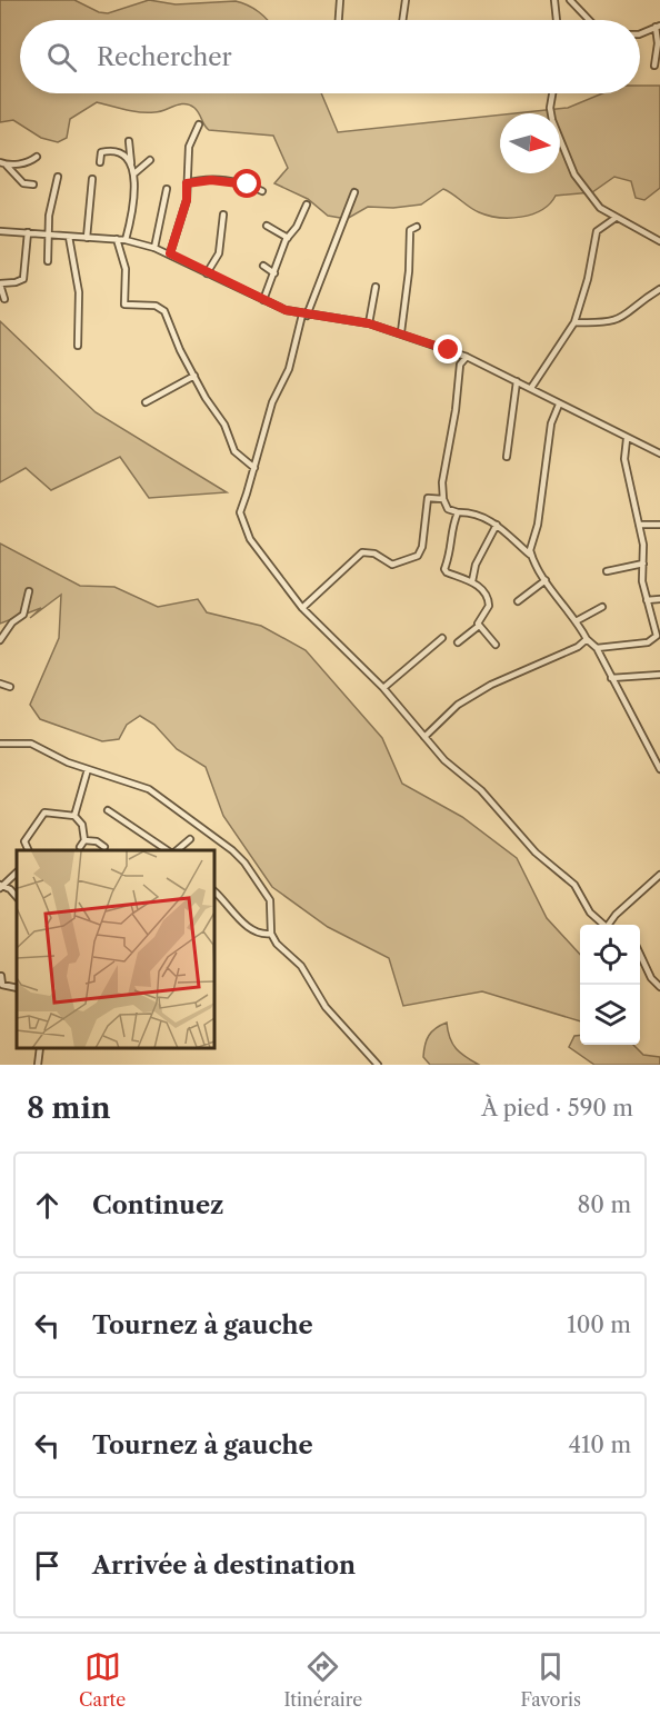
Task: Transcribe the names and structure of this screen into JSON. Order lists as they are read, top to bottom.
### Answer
{
  "north": "right",
  "page": {
    "search": "Rechercher",
    "heading": ["8 min", "À pied · 590 m"],
    "list": [
      ["Continuez", "80 m"],
      ["Tournez à gauche", "100 m"],
      ["Tournez à gauche", "410 m"],
      "Arrivée à destination"
    ],
    "nav": ["Carte", "Itinéraire", "Favoris"]
  }
}
